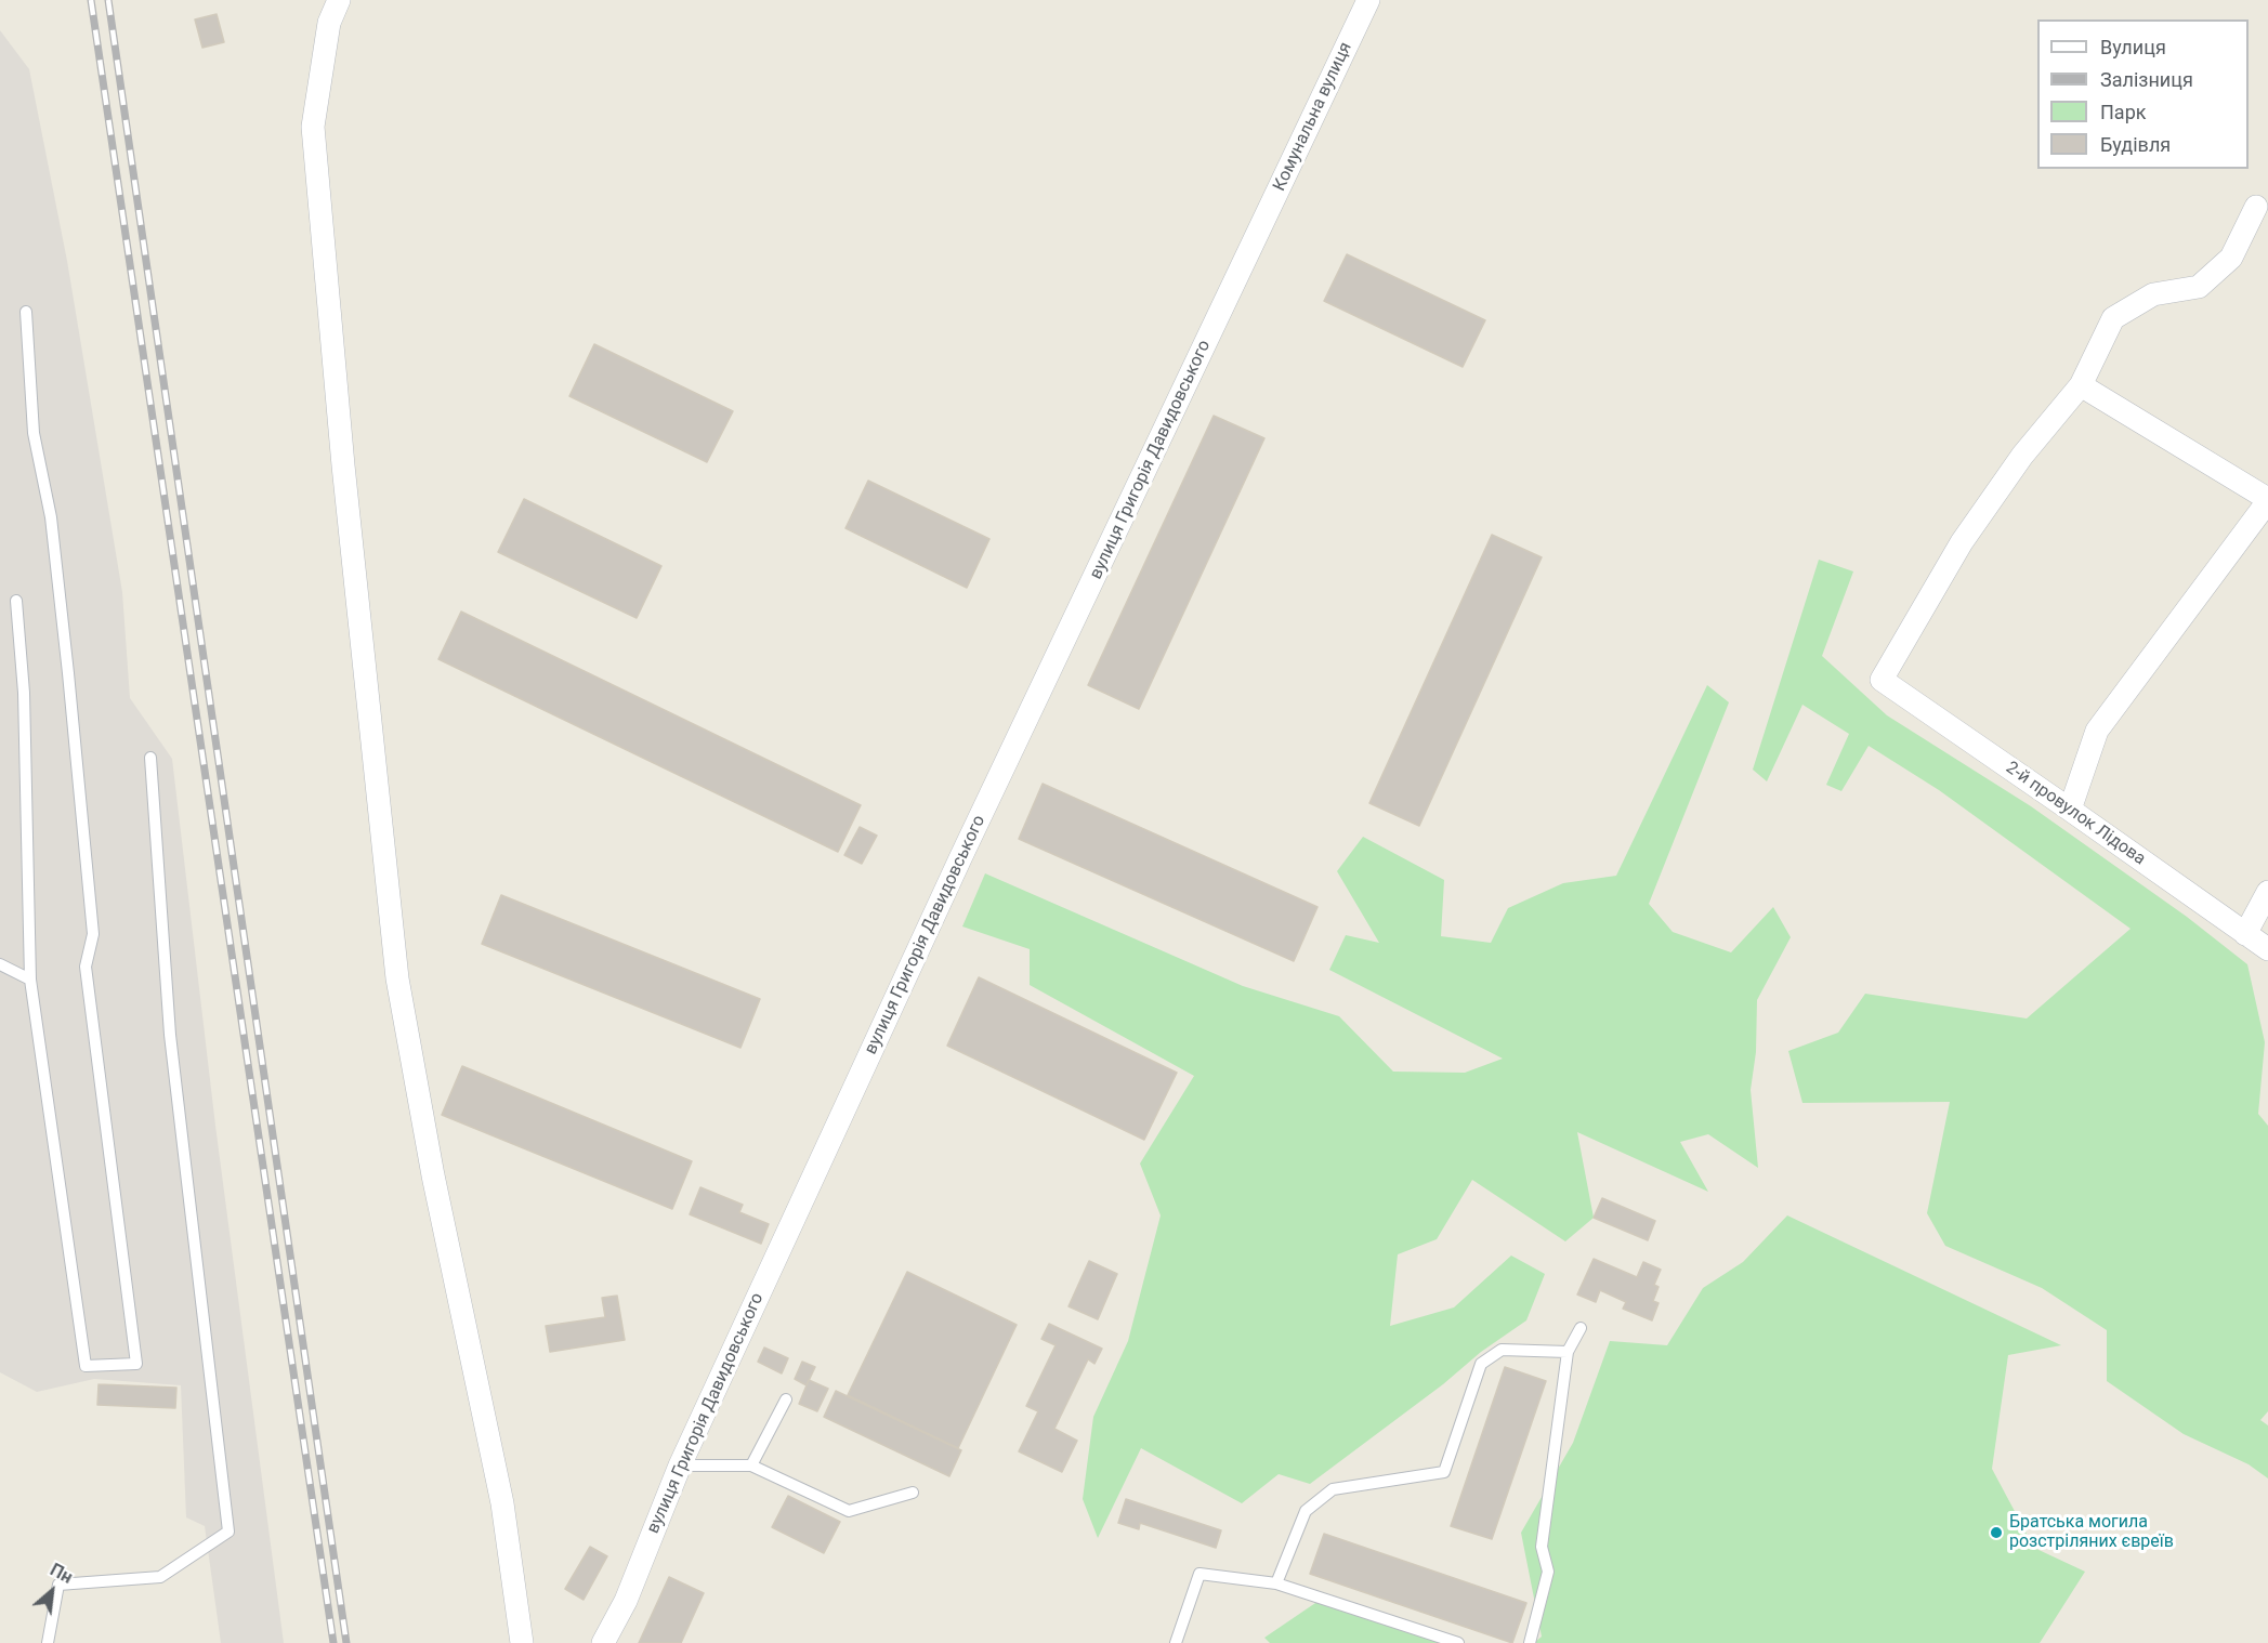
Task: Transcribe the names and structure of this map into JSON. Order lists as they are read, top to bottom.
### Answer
{
  "streets": {
    "street": ["Комунальна вулиця", "вулиця Григорія Давидовського", "2-й провулок Лідова"]
  },
  "crossings": [
    ["Комунальна вулиця", "вулиця Григорія Давидовського"]
  ],
  "places": ["Братська могила розстріляних євреїв"],
  "legend": [
    "Вулиця",
    "Залізниця",
    "Парк",
    "Будівля"
  ],
  "north": "top right"
}
